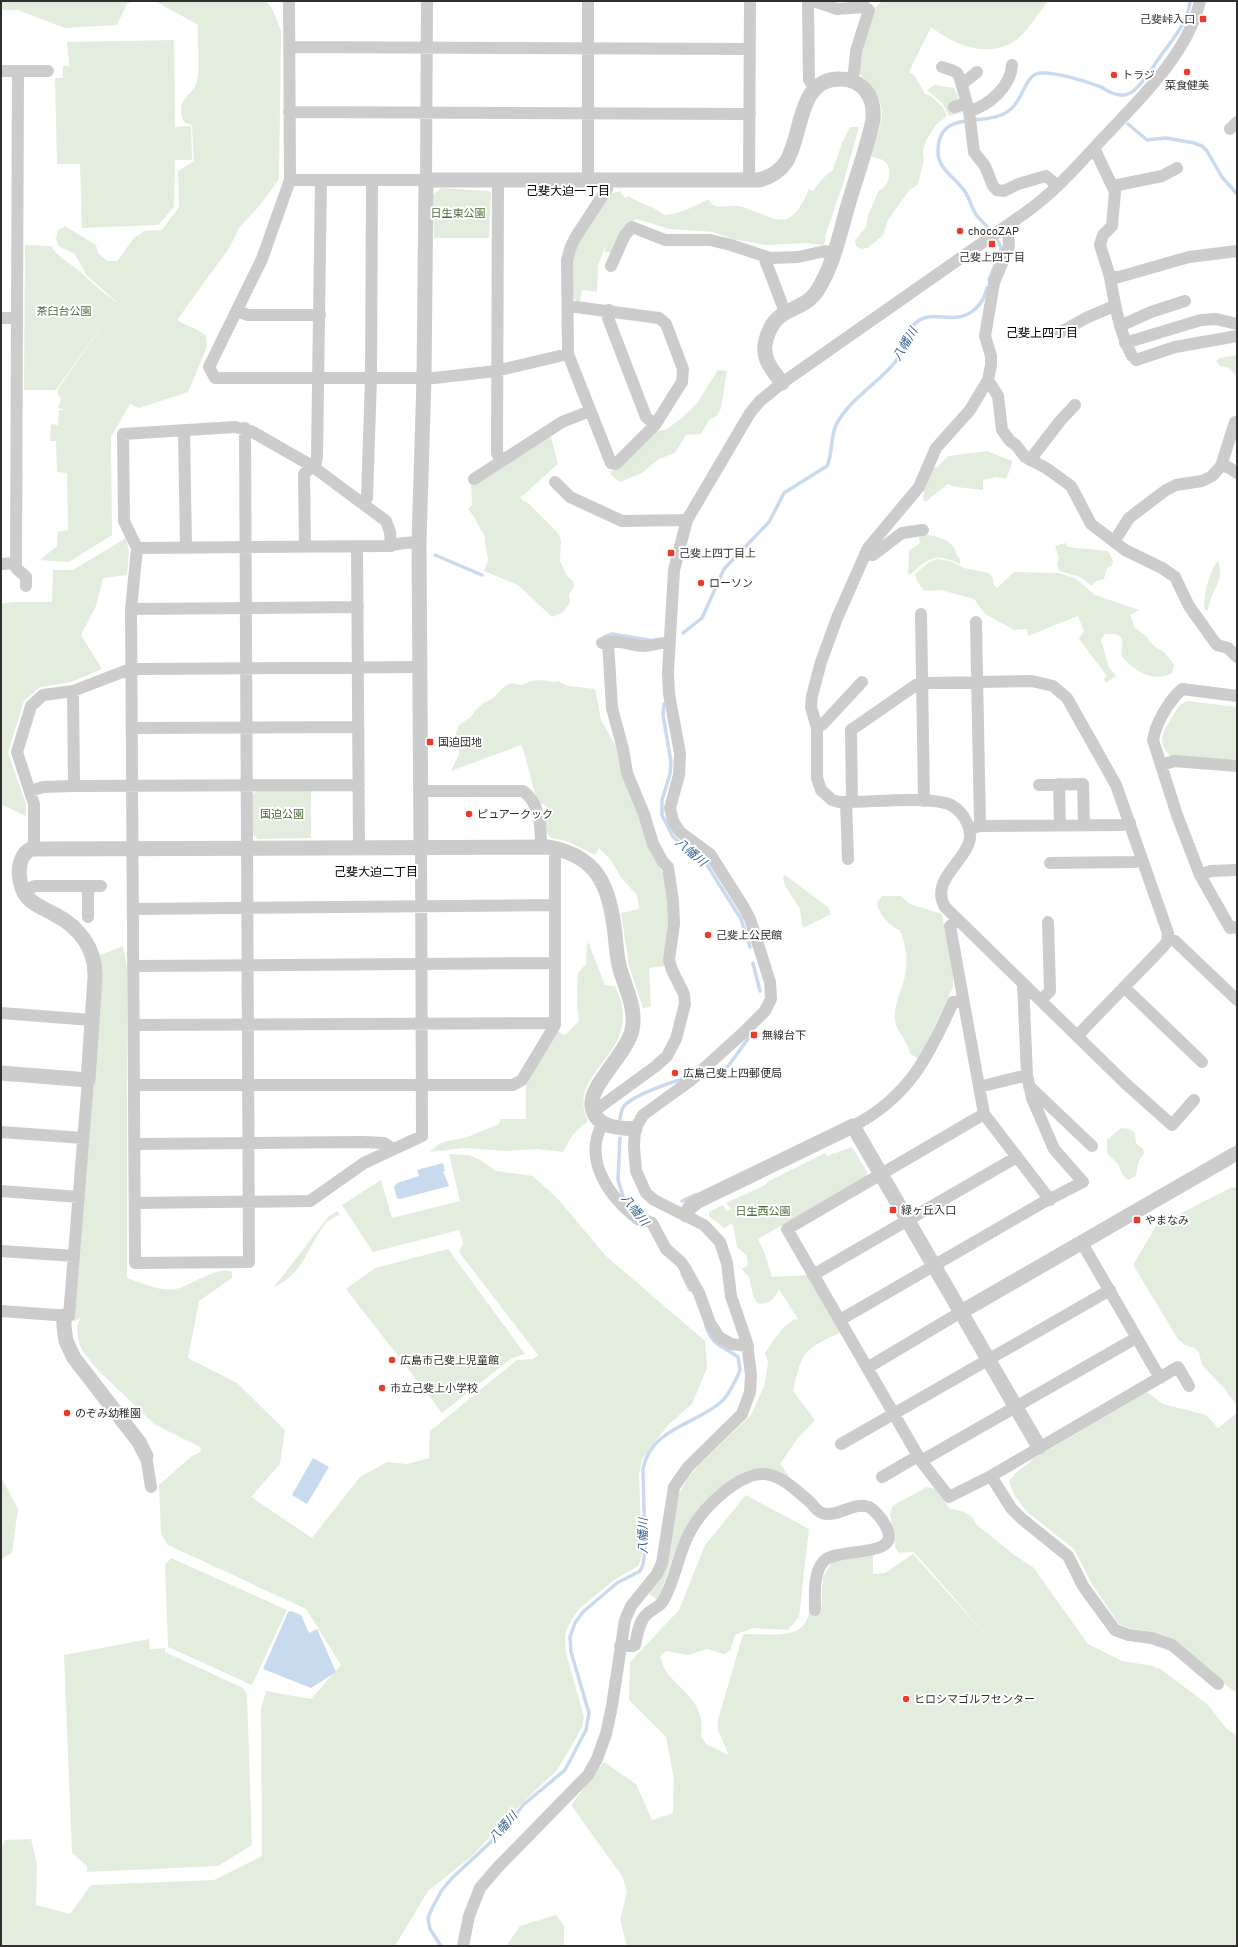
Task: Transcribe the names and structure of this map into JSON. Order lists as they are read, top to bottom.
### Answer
{
  "districts": ["己斐大迫一丁目", "己斐上四丁目", "己斐大迫二丁目"],
  "water": ["八幡川"],
  "parks": [
    "日生東公園",
    "茶臼台公園",
    "国迫公園",
    "日生西公園"
  ],
  "places": {
    "transit": [
      "己斐峠入口",
      "己斐上四丁目",
      "己斐上四丁目上",
      "国迫団地",
      "無線台下",
      "緑ヶ丘入口",
      "やまなみ"
    ],
    "other": [
      "菜食健美",
      "トラジ",
      "chocoZAP",
      "ローソン",
      "ピュアークック",
      "己斐上公民館",
      "広島己斐上四郵便局",
      "広島市己斐上児童館",
      "市立己斐上小学校",
      "のぞみ幼稚園",
      "ヒロシマゴルフセンター"
    ]
  }
}
